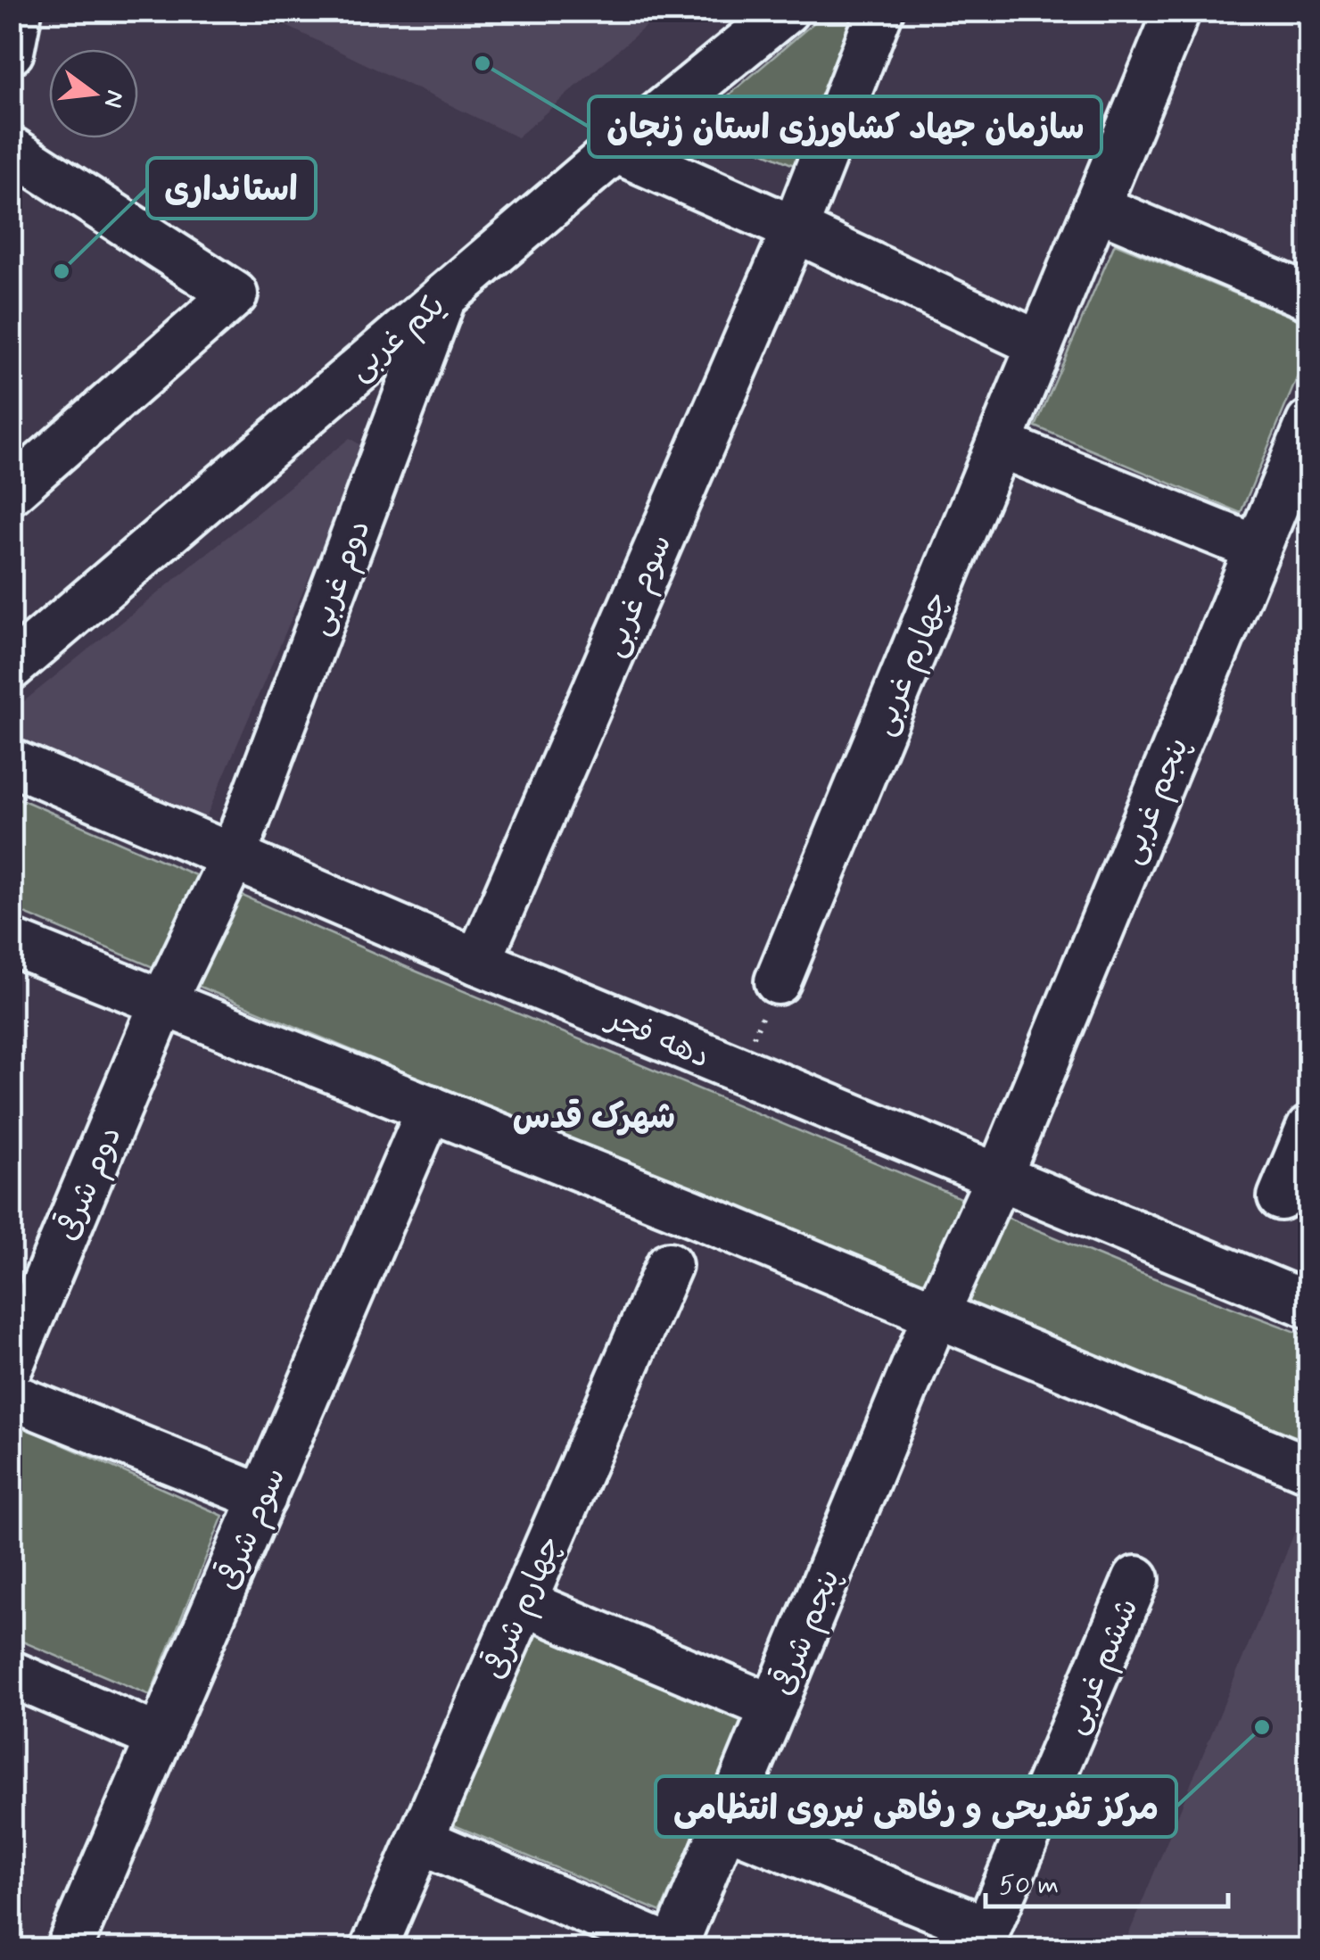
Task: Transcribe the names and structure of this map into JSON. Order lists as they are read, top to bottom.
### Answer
{
  "streets": {
    "street": [
      "یکم غربی",
      "دوم غربی",
      "سوم غربی",
      "چهارم غربی",
      "پنجم غربی",
      "دهه فجر",
      "دوم شرقی",
      "سوم شرقی",
      "چهارم شرقی",
      "پنجم شرقی",
      "ششم غربی"
    ]
  },
  "crossings": [
    ["یکم غربی", "دوم غربی"],
    ["دوم غربی", "دهه فجر"],
    ["دوم غربی", "دوم شرقی"],
    ["سوم غربی", "دهه فجر"],
    ["پنجم غربی", "دهه فجر"],
    ["پنجم غربی", "پنجم شرقی"]
  ],
  "districts": ["شهرک قدس"],
  "places": ["سازمان جهاد کشاورزی استان زنجان", "استانداری", "مرکز تفریحی و رفاهی نیروی انتظامی"],
  "scale_bar": "50 m",
  "north": "right"
}
